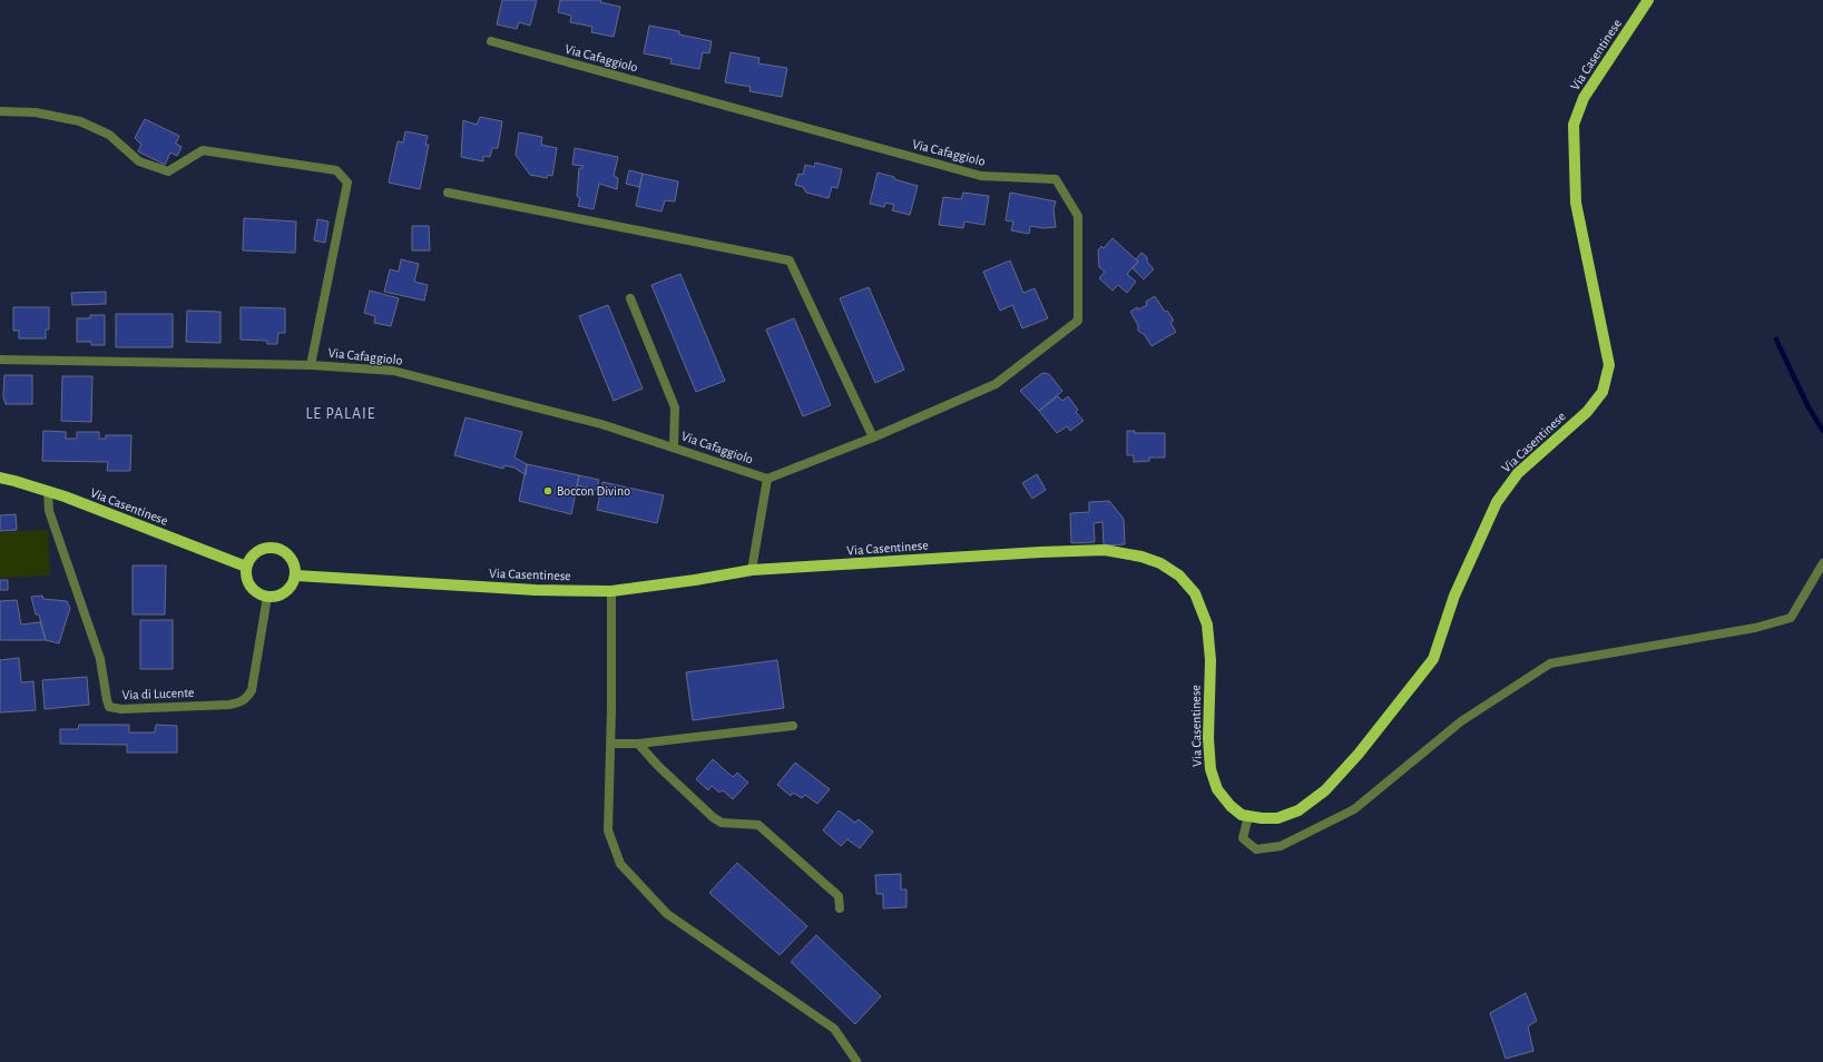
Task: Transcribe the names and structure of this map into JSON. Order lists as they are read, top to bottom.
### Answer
{
  "streets": {
    "main road": ["Via Casentinese"],
    "street": ["Via Cafaggiolo", "Via di Lucente"]
  },
  "crossings": [
    ["Via Casentinese", "Via di Lucente"]
  ],
  "districts": ["LE PALAIE"],
  "places": ["Boccon Divino"]
}
